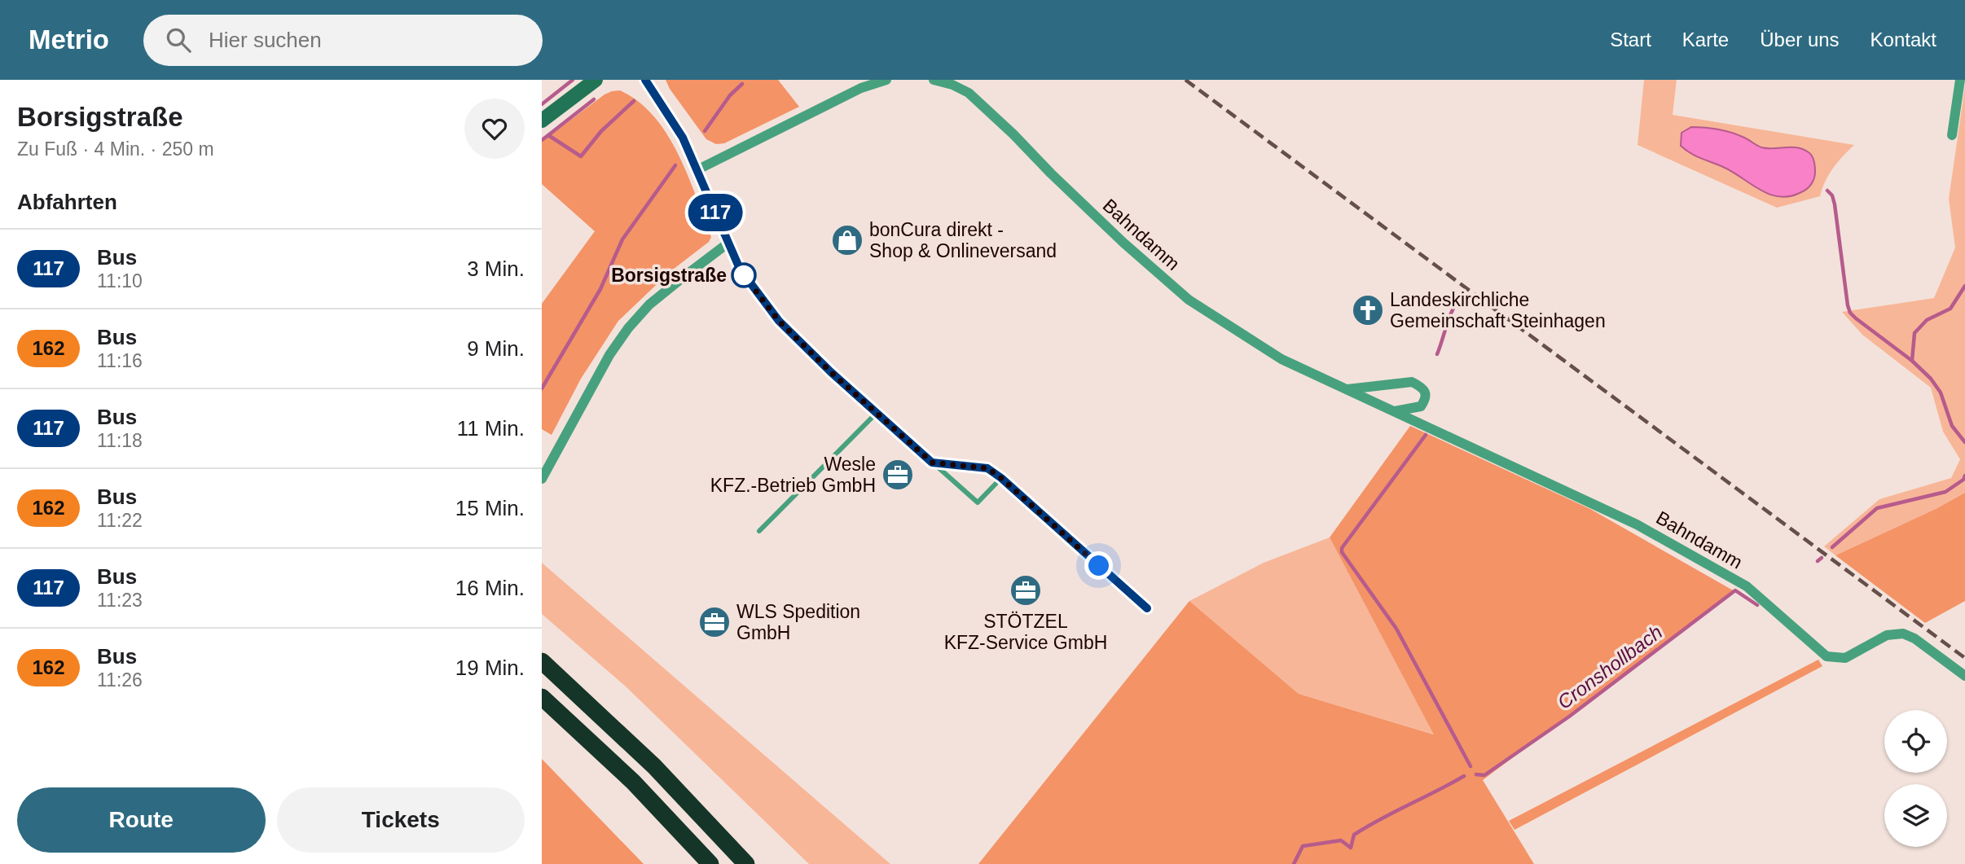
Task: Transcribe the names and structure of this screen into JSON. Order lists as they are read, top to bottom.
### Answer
{
  "streets": {
    "street": ["Bahndamm"]
  },
  "water": ["Cronshollbach"],
  "places": {
    "shop": ["bonCura direkt - Shop & Onlineversand"],
    "other": ["Borsigstraße"],
    "church": ["Landeskirchliche Gemeinschaft Steinhagen"],
    "office": ["Wesle KFZ.-Betrieb GmbH", "STÖTZEL KFZ-Service GmbH", "WLS Spedition GmbH"]
  },
  "lines": ["bus line 117"],
  "page": {
    "header": "Metrio",
    "search": "Hier suchen",
    "nav": [
      "Start",
      "Karte",
      "Über uns",
      "Kontakt"
    ],
    "heading": [
      ["Borsigstraße", "Zu Fuß · 4 Min. · 250 m"],
      "Abfahrten"
    ],
    "on_map": "117",
    "list": [
      {
        "mark": "117",
        "name": "Bus",
        "note": "11:10",
        "value": "3 Min."
      },
      {
        "mark": "162",
        "name": "Bus",
        "note": "11:16",
        "value": "9 Min."
      },
      {
        "mark": "117",
        "name": "Bus",
        "note": "11:18",
        "value": "11 Min."
      },
      {
        "mark": "162",
        "name": "Bus",
        "note": "11:22",
        "value": "15 Min."
      },
      {
        "mark": "117",
        "name": "Bus",
        "note": "11:23",
        "value": "16 Min."
      },
      {
        "mark": "162",
        "name": "Bus",
        "note": "11:26",
        "value": "19 Min."
      }
    ],
    "buttons": ["Route", "Tickets"]
  }
}
